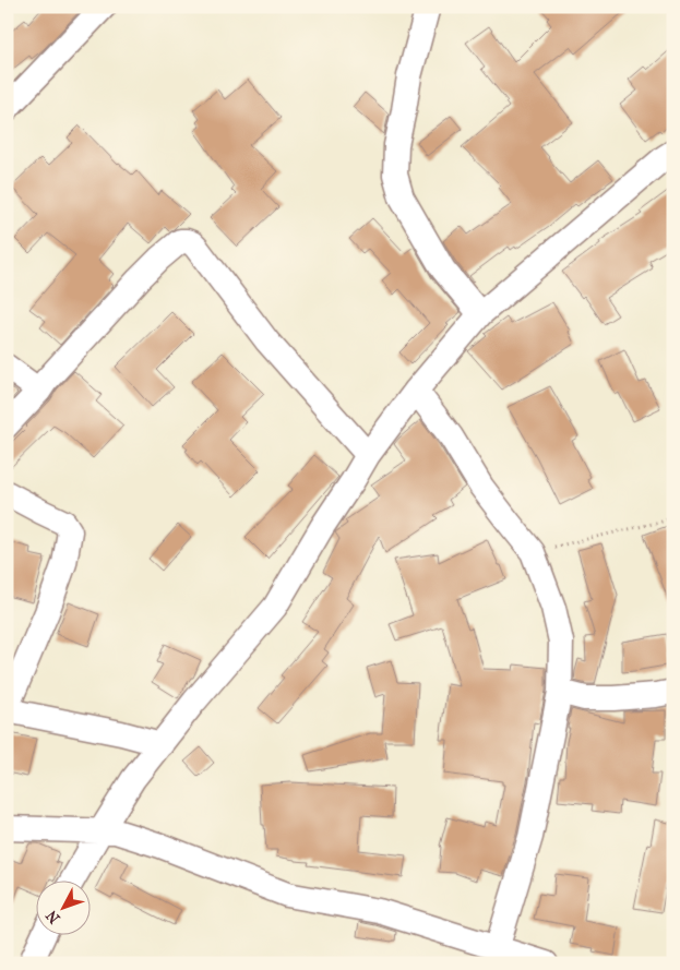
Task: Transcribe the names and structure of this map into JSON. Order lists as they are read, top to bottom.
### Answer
{
  "north": "bottom left"
}
